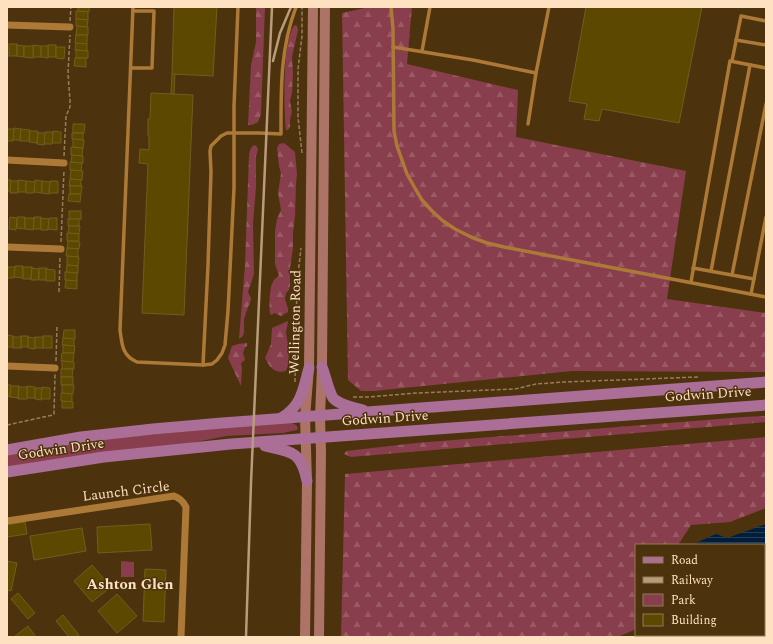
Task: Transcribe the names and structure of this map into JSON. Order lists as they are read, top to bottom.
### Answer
{
  "streets": {
    "main road": ["Wellington Road", "Godwin Drive"],
    "street": ["Launch Circle"]
  },
  "crossings": [
    ["Wellington Road", "Godwin Drive"]
  ],
  "districts": ["Ashton Glen"],
  "legend": [
    "Road",
    "Railway",
    "Park",
    "Building"
  ]
}
